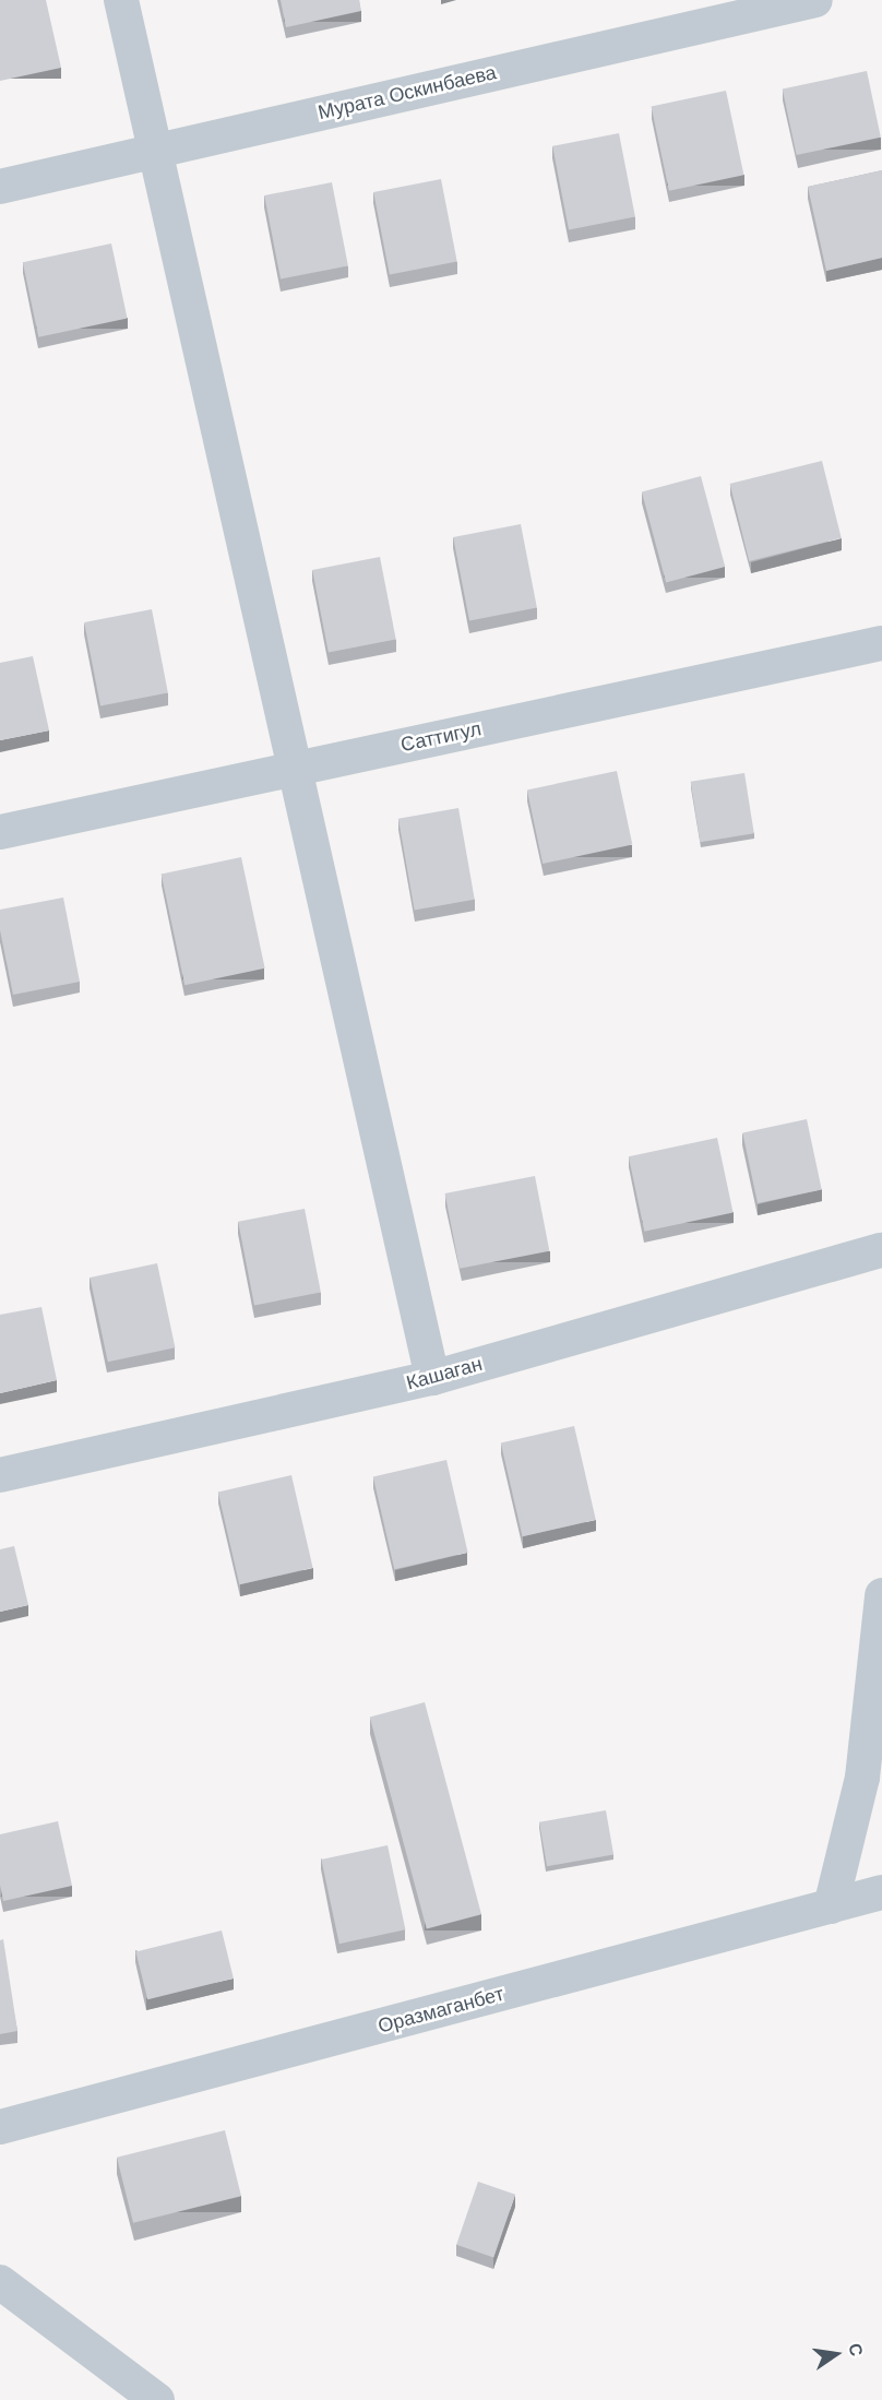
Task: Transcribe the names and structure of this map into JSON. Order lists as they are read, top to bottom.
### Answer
{
  "streets": {
    "street": [
      "Мурата Оскинбаева",
      "Саттигул",
      "Кашаган",
      "Оразмаганбет"
    ]
  },
  "north": "right"
}
